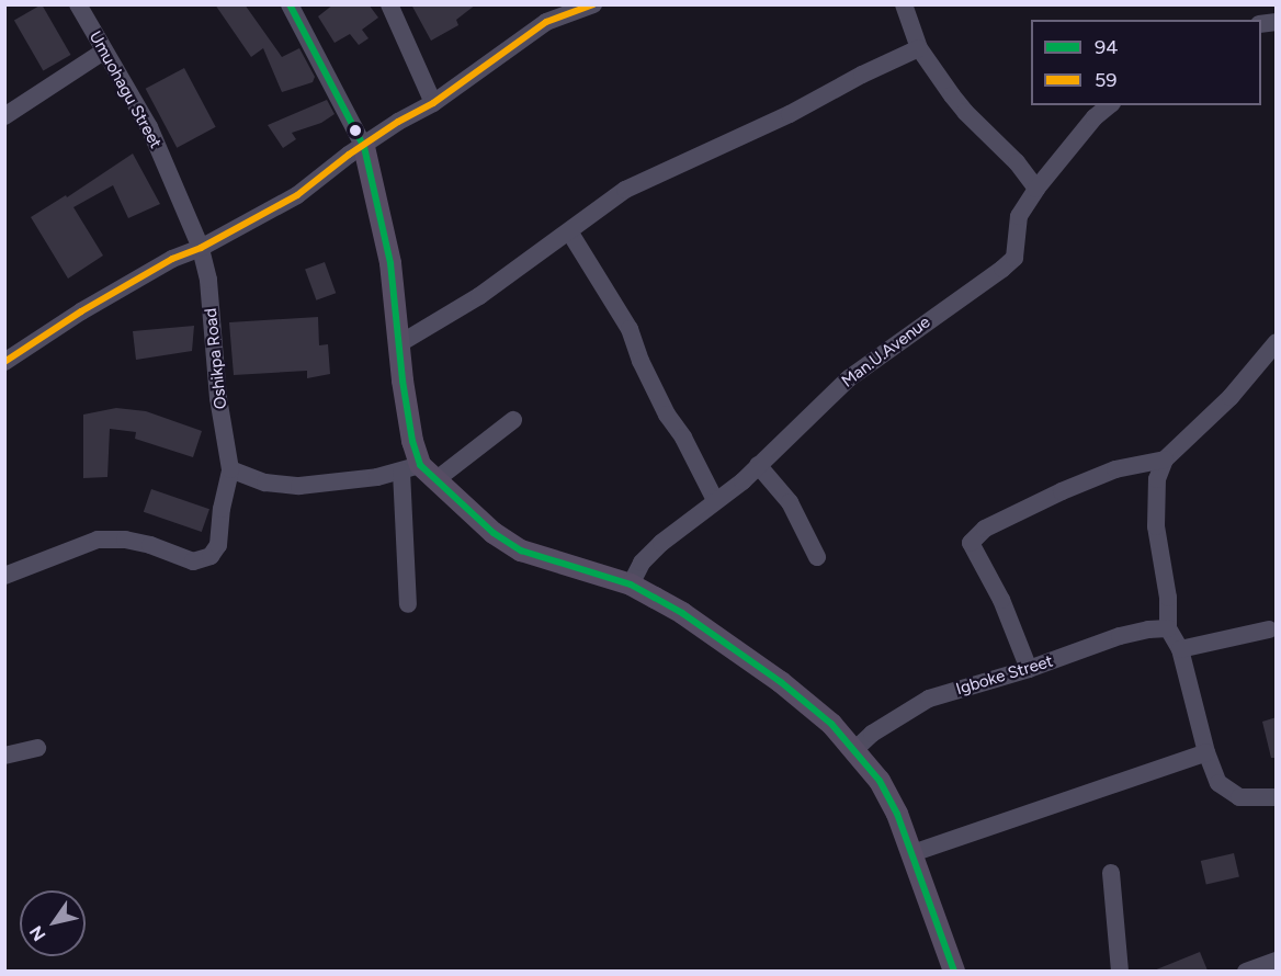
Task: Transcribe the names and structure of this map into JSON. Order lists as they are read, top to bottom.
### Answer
{
  "streets": {
    "street": [
      "Umuohagu Street",
      "Man.U.Avenue",
      "Oshikpa Road",
      "Igboke Street"
    ]
  },
  "crossings": [
    ["Umuohagu Street", "Oshikpa Road"]
  ],
  "lines": ["transit line 94", "transit line 59"],
  "legend": ["94", "59"],
  "north": "bottom left"
}
